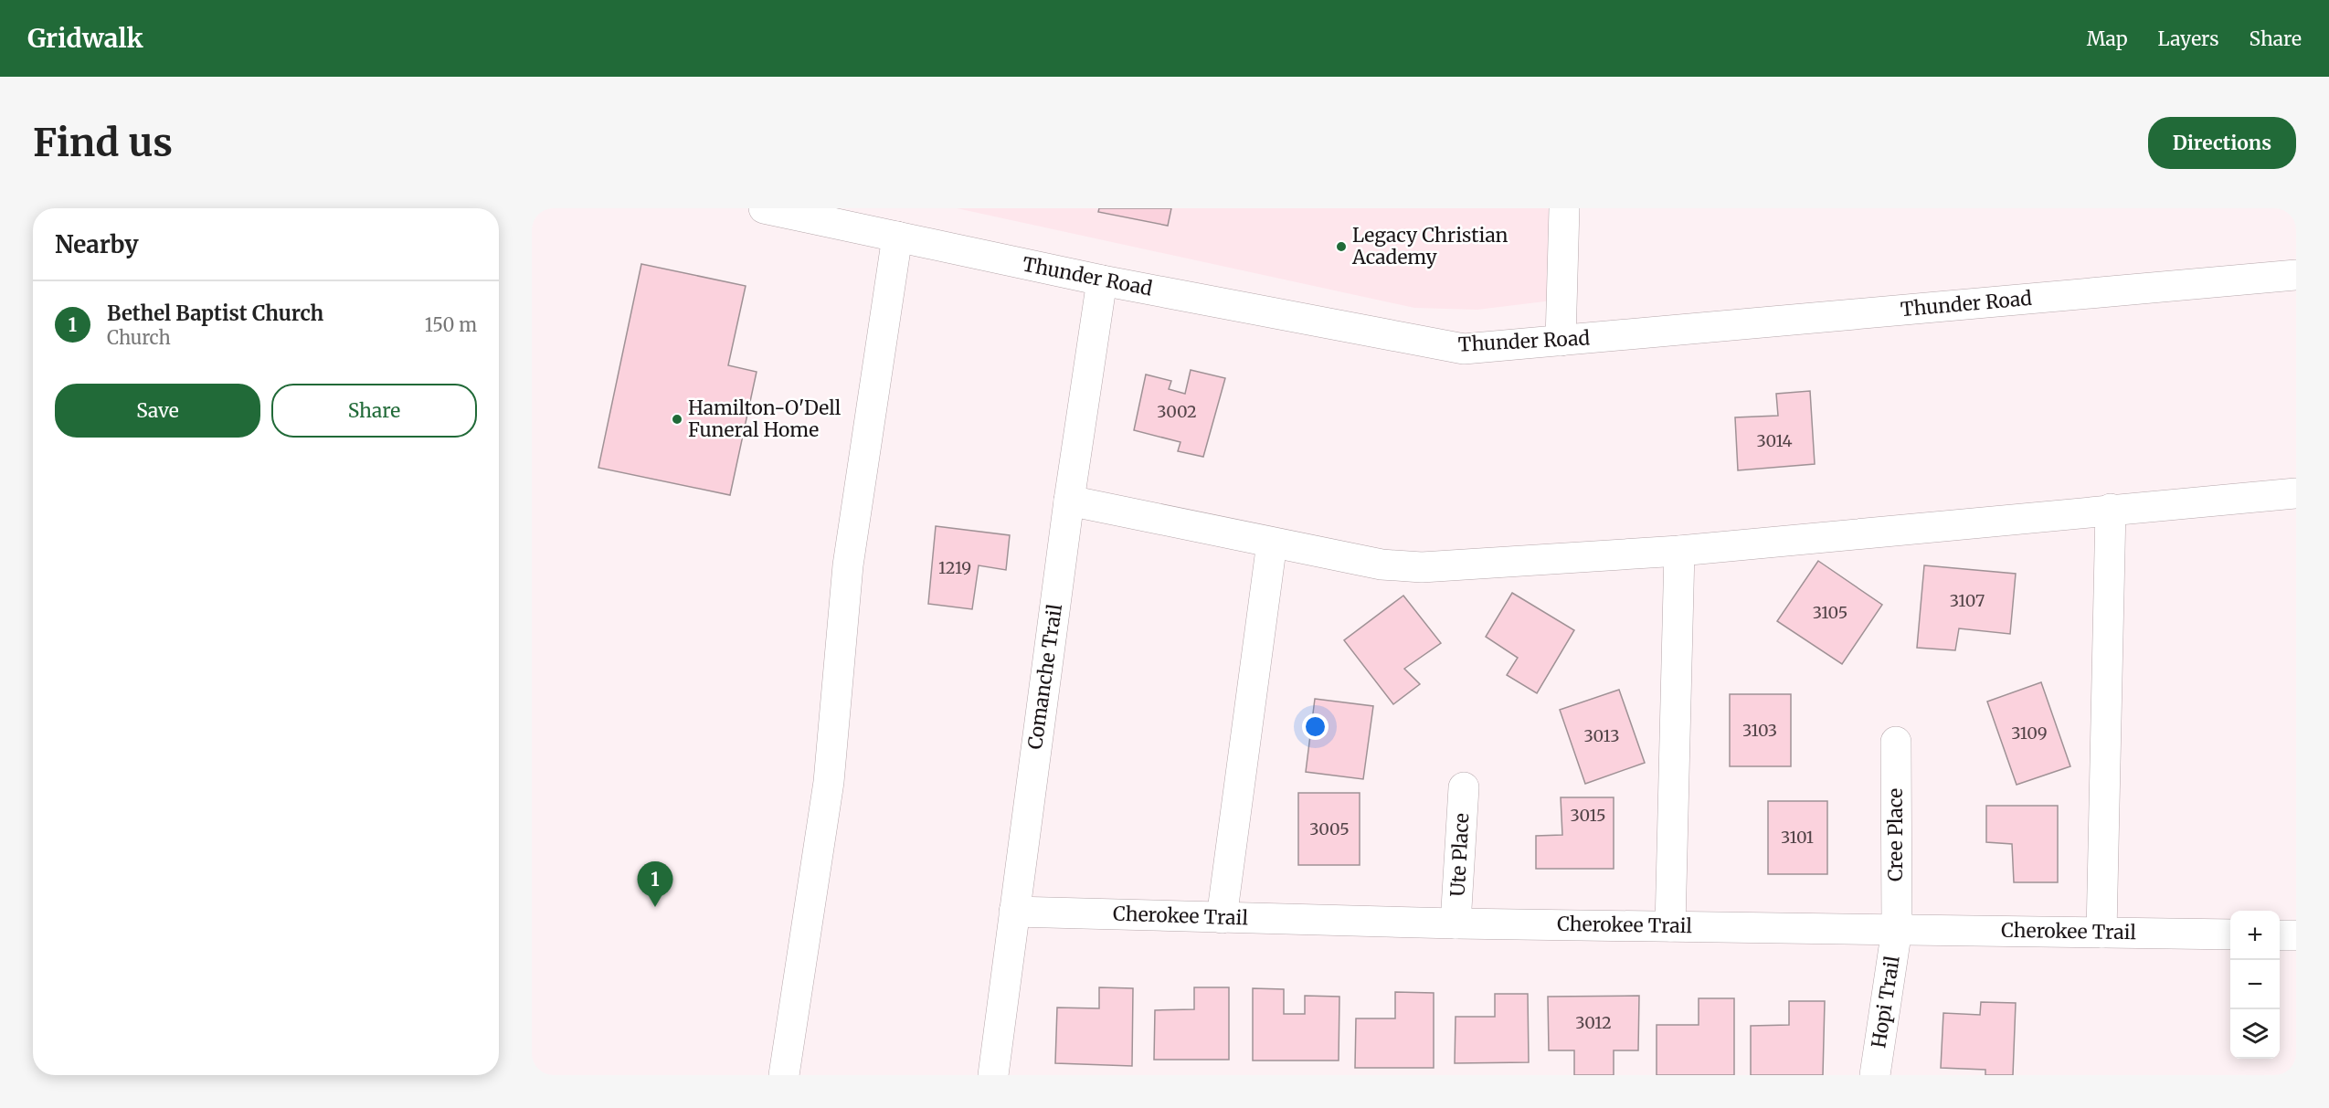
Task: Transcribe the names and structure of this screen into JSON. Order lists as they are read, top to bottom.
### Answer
{
  "streets": {
    "street": [
      "Thunder Road",
      "Comanche Trail",
      "Cree Place",
      "Ute Place",
      "Cherokee Trail",
      "Hopi Trail"
    ]
  },
  "crossings": [
    ["Thunder Road", "Comanche Trail"],
    ["Comanche Trail", "Cherokee Trail"],
    ["Cree Place", "Cherokee Trail"],
    ["Cree Place", "Hopi Trail"],
    ["Ute Place", "Cherokee Trail"],
    ["Cherokee Trail", "Hopi Trail"]
  ],
  "places": ["Legacy Christian Academy", "Hamilton-O'Dell Funeral Home"],
  "house_numbers": [
    "3002",
    "3014",
    "1219",
    "3107",
    "3105",
    "3103",
    "3109",
    "3013",
    "3015",
    "3005",
    "3101",
    "3012"
  ],
  "page": {
    "header": "Gridwalk",
    "nav": ["Map", "Layers", "Share"],
    "buttons": [
      "Directions",
      ["Save", "Share"]
    ],
    "title": "Find us",
    "heading": "Nearby",
    "list": [
      {
        "mark": "1",
        "name": "Bethel Baptist Church",
        "note": "Church",
        "value": "150 m"
      }
    ],
    "pins": "1",
    "map_buttons": ["+", "−"]
  }
}
